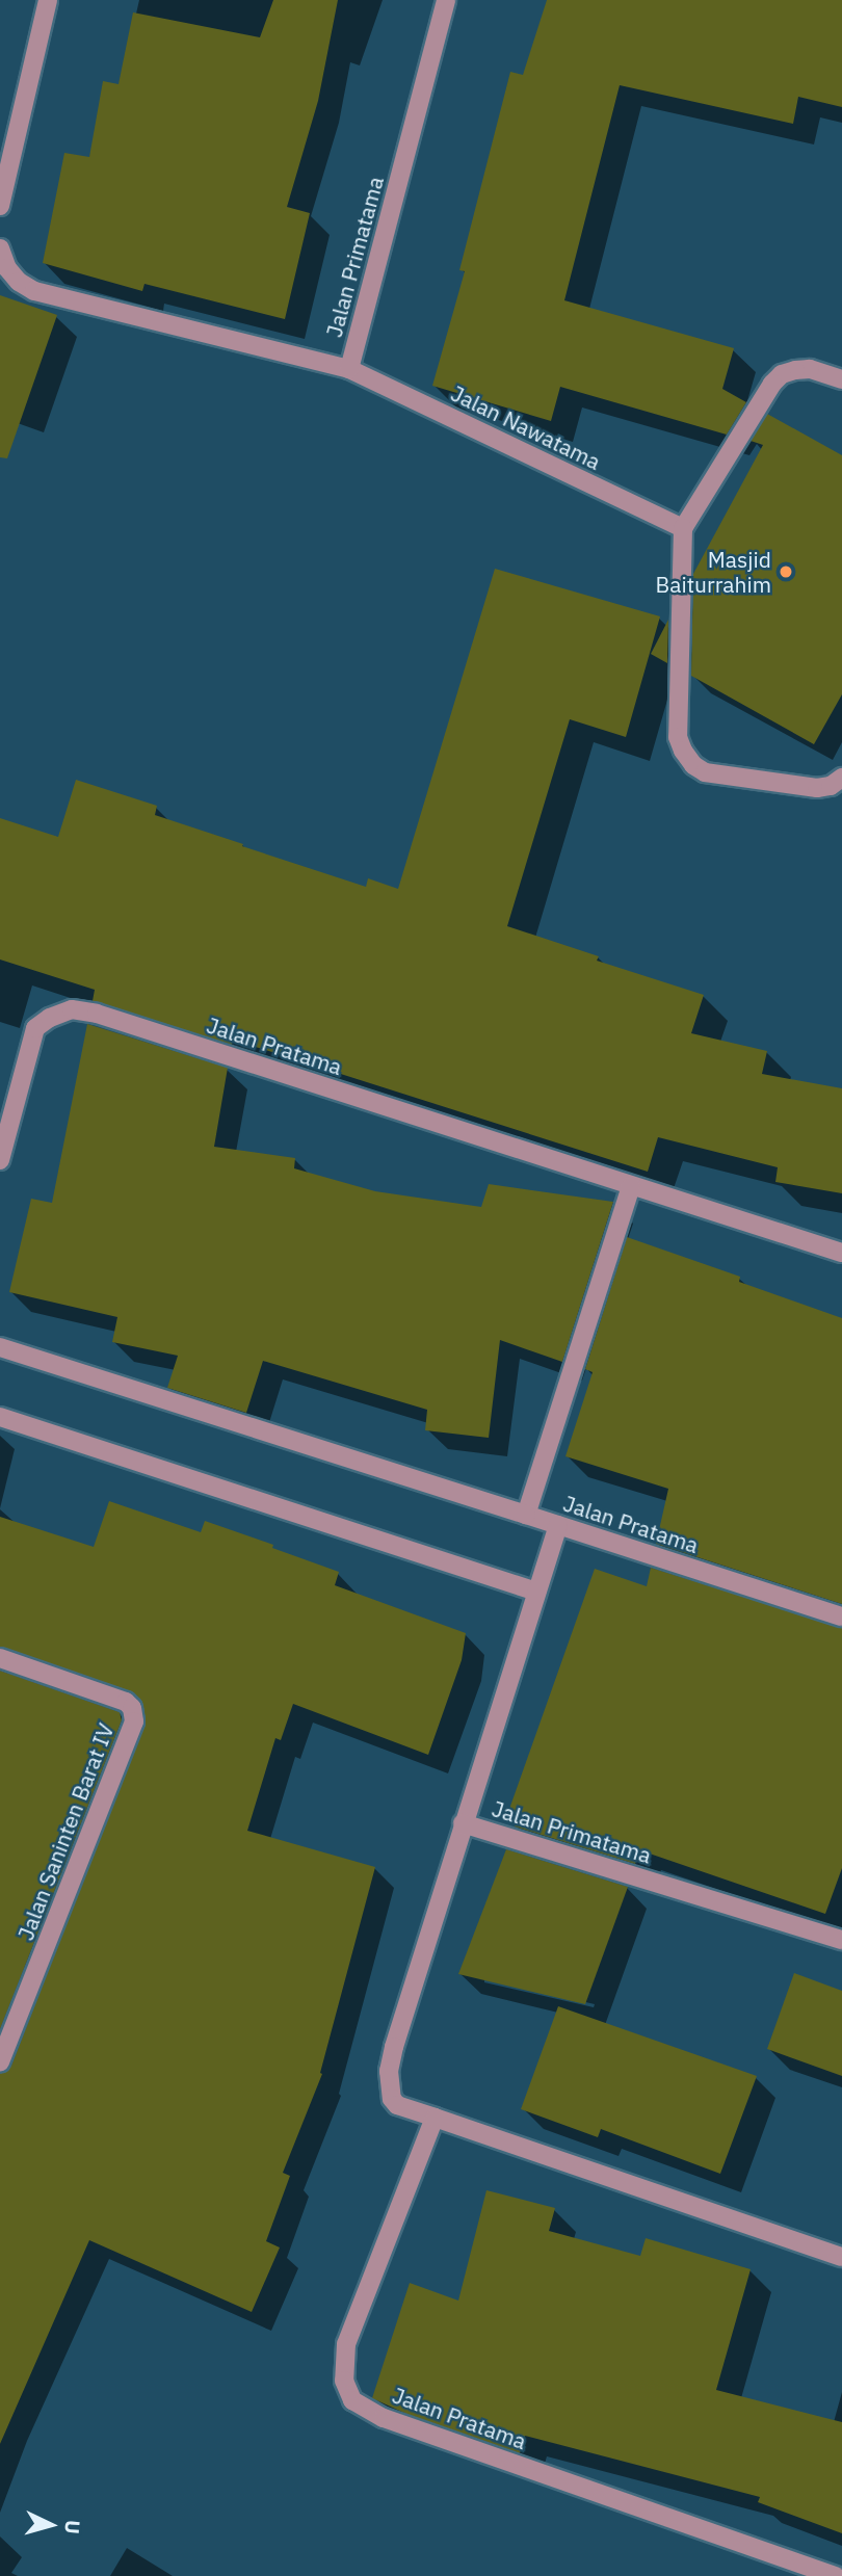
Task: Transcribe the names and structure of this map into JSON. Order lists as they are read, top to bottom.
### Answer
{
  "streets": {
    "street": [
      "Jalan Primatama",
      "Jalan Nawatama",
      "Jalan Pratama",
      "Jalan Saninten Barat IV"
    ]
  },
  "crossings": [
    ["Jalan Primatama", "Jalan Nawatama"],
    ["Jalan Primatama", "Jalan Pratama"]
  ],
  "places": ["Masjid Baiturrahim"],
  "north": "right"
}
